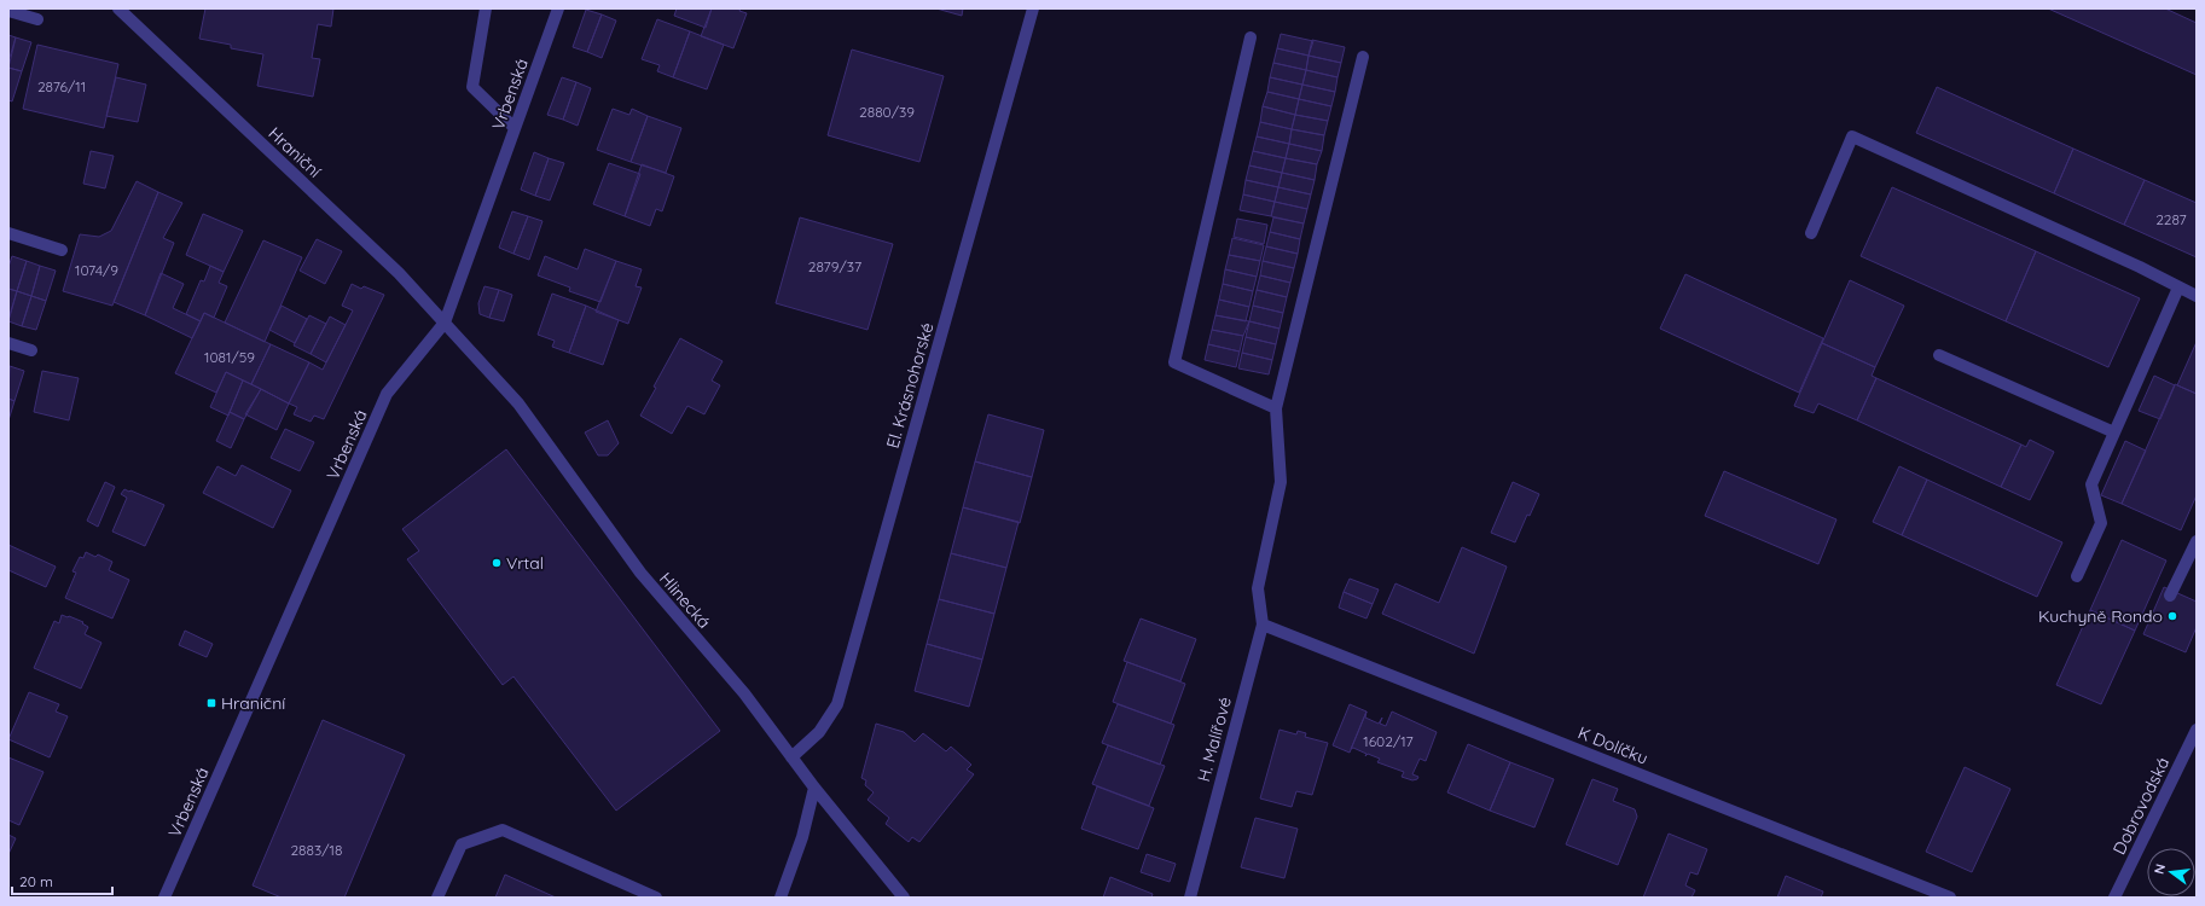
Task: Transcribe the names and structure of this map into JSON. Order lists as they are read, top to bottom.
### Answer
{
  "streets": {
    "street": [
      "Vrbenská",
      "Hraniční",
      "El. Krásnohorské",
      "Hlinecká",
      "H. Malířové",
      "K Dolíčku",
      "Dobrovodská"
    ]
  },
  "crossings": [
    ["Vrbenská", "Hraniční"],
    ["Vrbenská", "Hlinecká"],
    ["Hraniční", "Hlinecká"],
    ["El. Krásnohorské", "Hlinecká"],
    ["H. Malířové", "K Dolíčku"]
  ],
  "places": {
    "other": ["Vrtal", "Kuchyně Rondo"],
    "transit": ["Hraniční"]
  },
  "house_numbers": [
    "2876/11",
    "2880/39",
    "2287",
    "2879/37",
    "1074/9",
    "1081/59",
    "1602/17",
    "2883/18"
  ],
  "scale_bar": "20 m",
  "north": "left"
}
